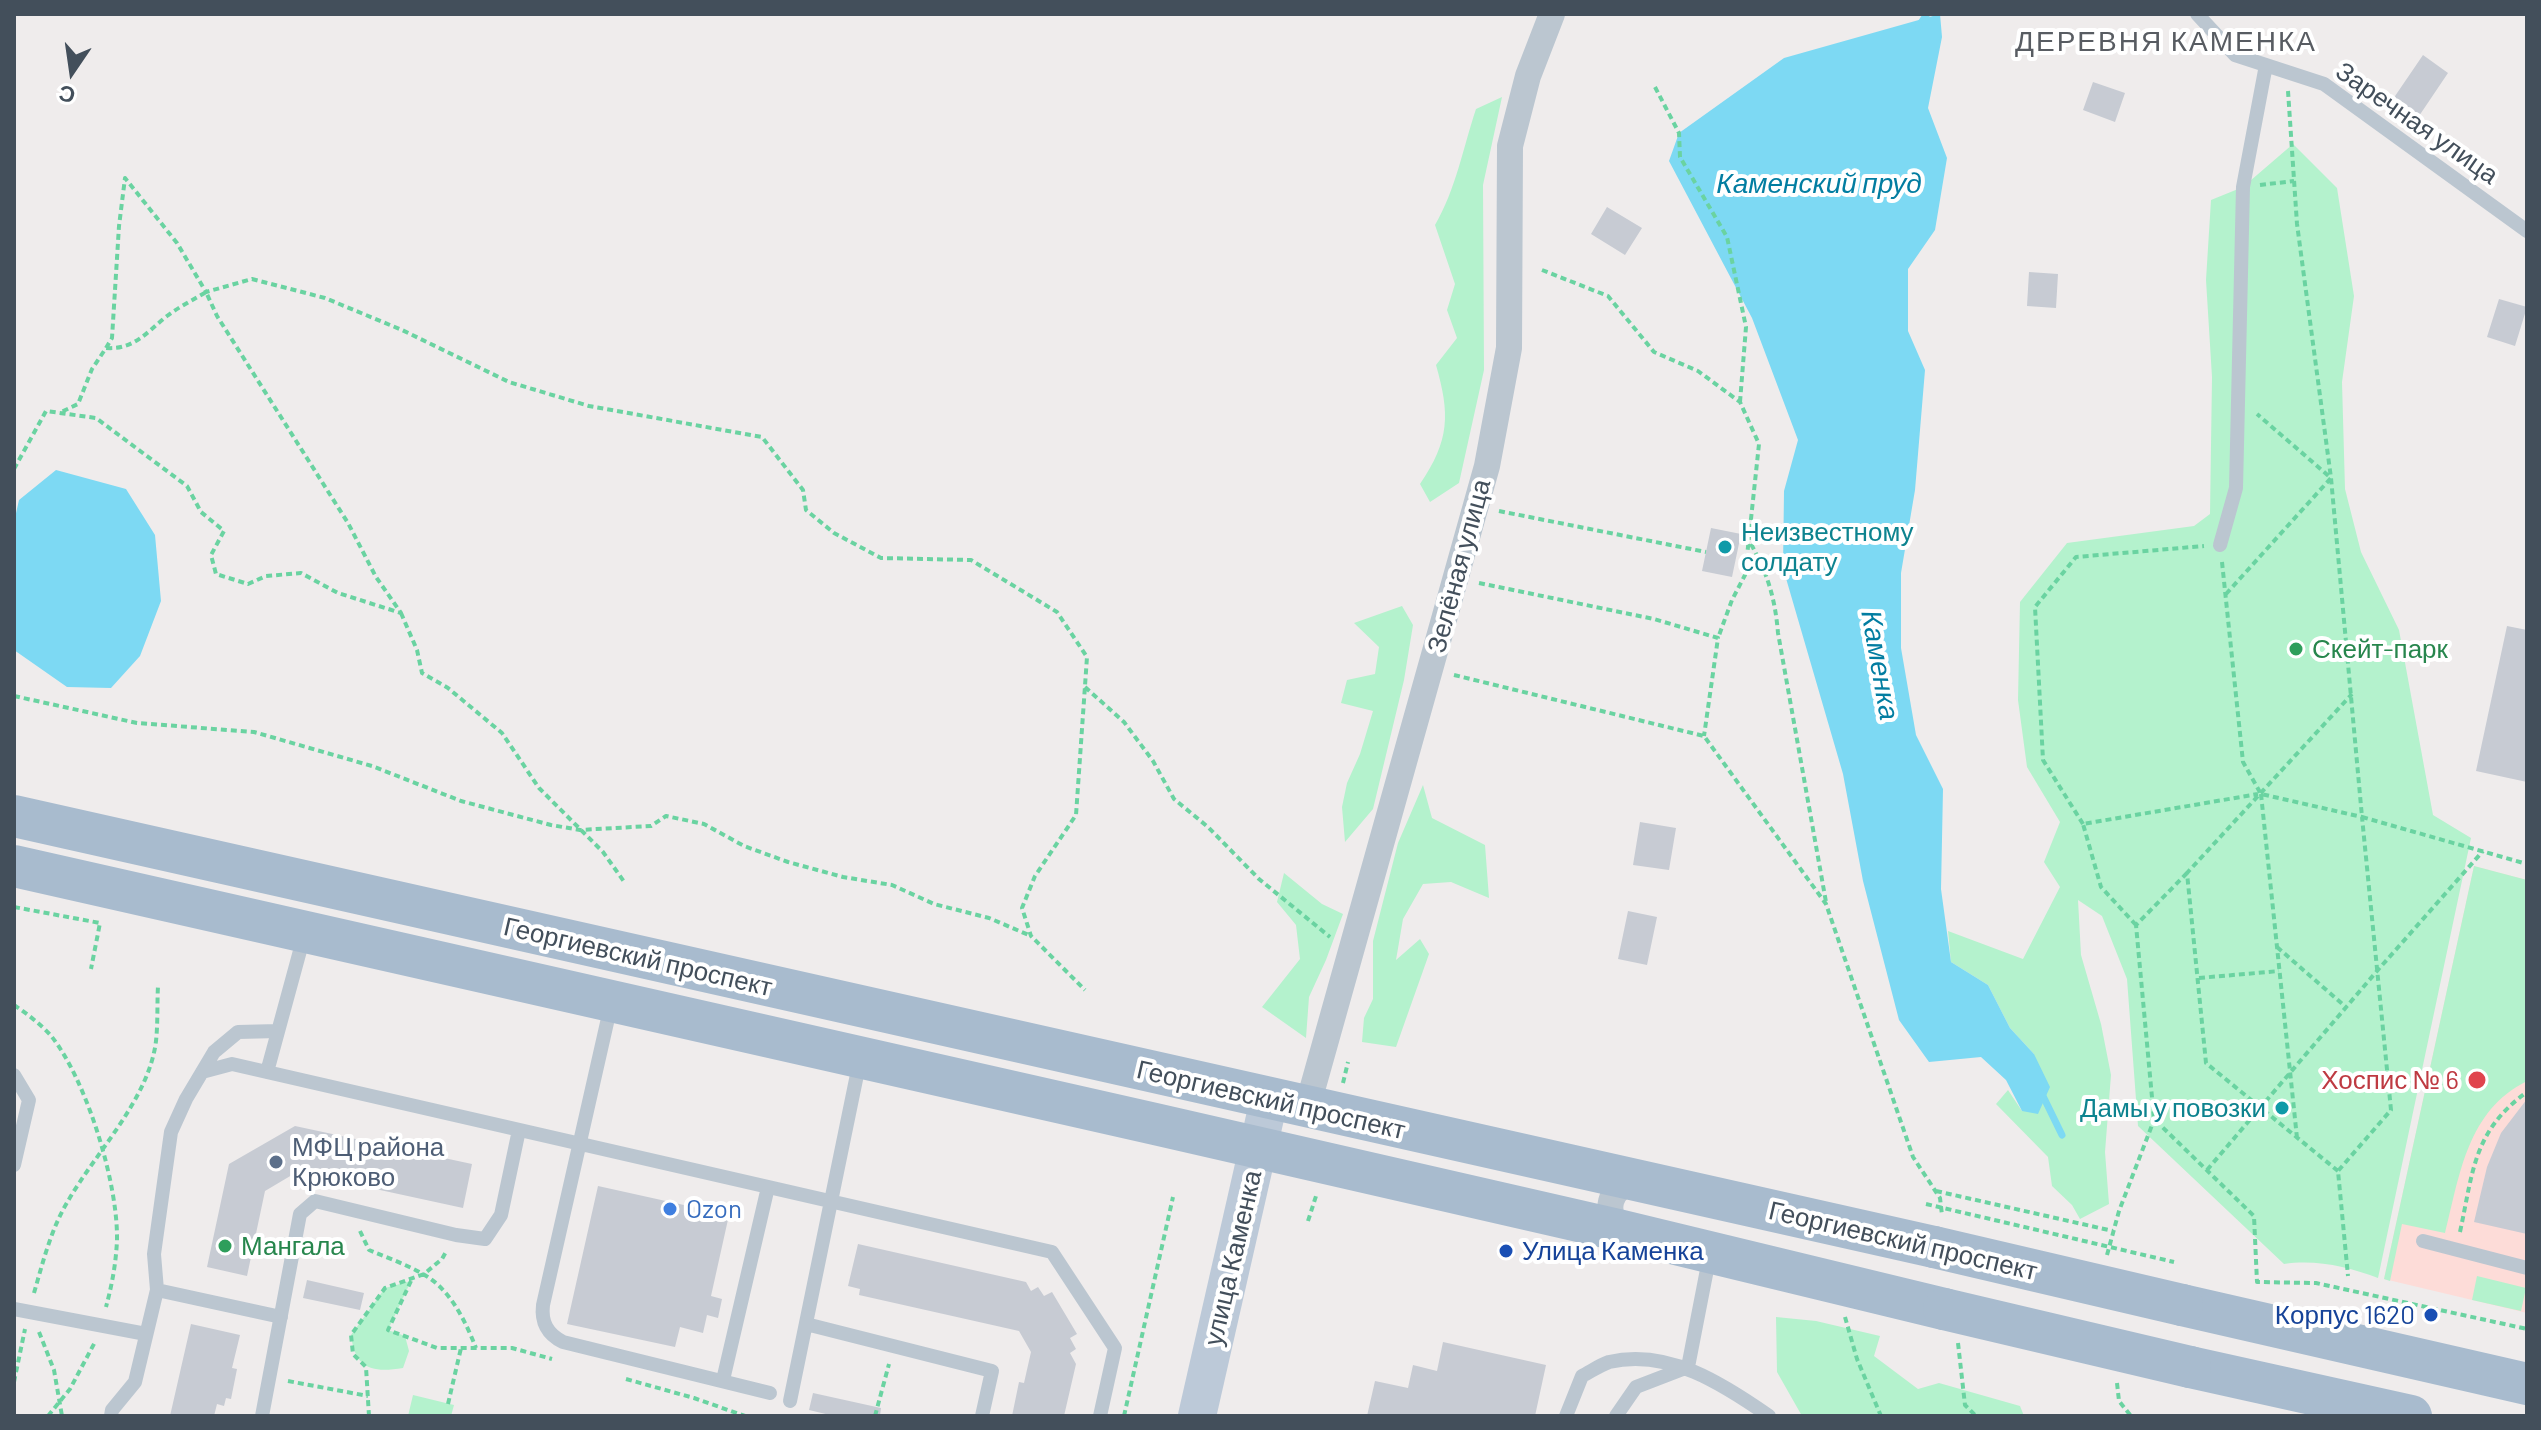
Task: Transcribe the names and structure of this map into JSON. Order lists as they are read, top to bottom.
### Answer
{
  "streets": {
    "main road": ["Георгиевский проспект", "улица Каменка"],
    "street": ["Зелёная улица"],
    "lane": ["Заречная улица"]
  },
  "crossings": [
    ["Зелёная улица", "Георгиевский проспект"],
    ["Зелёная улица", "улица Каменка"],
    ["Георгиевский проспект", "улица Каменка"]
  ],
  "districts": ["ДЕРЕВНЯ КАМЕНКА"],
  "water": ["Каменский пруд", "Каменка"],
  "places": [
    "Неизвестному солдату",
    "Скейт-парк",
    "Хоспис № 6",
    "Дамы у повозки",
    "МФЦ района Крюково",
    "Ozon",
    "Мангала",
    "Улица Каменка",
    "Корпус 1620"
  ],
  "north": "bottom"
}
